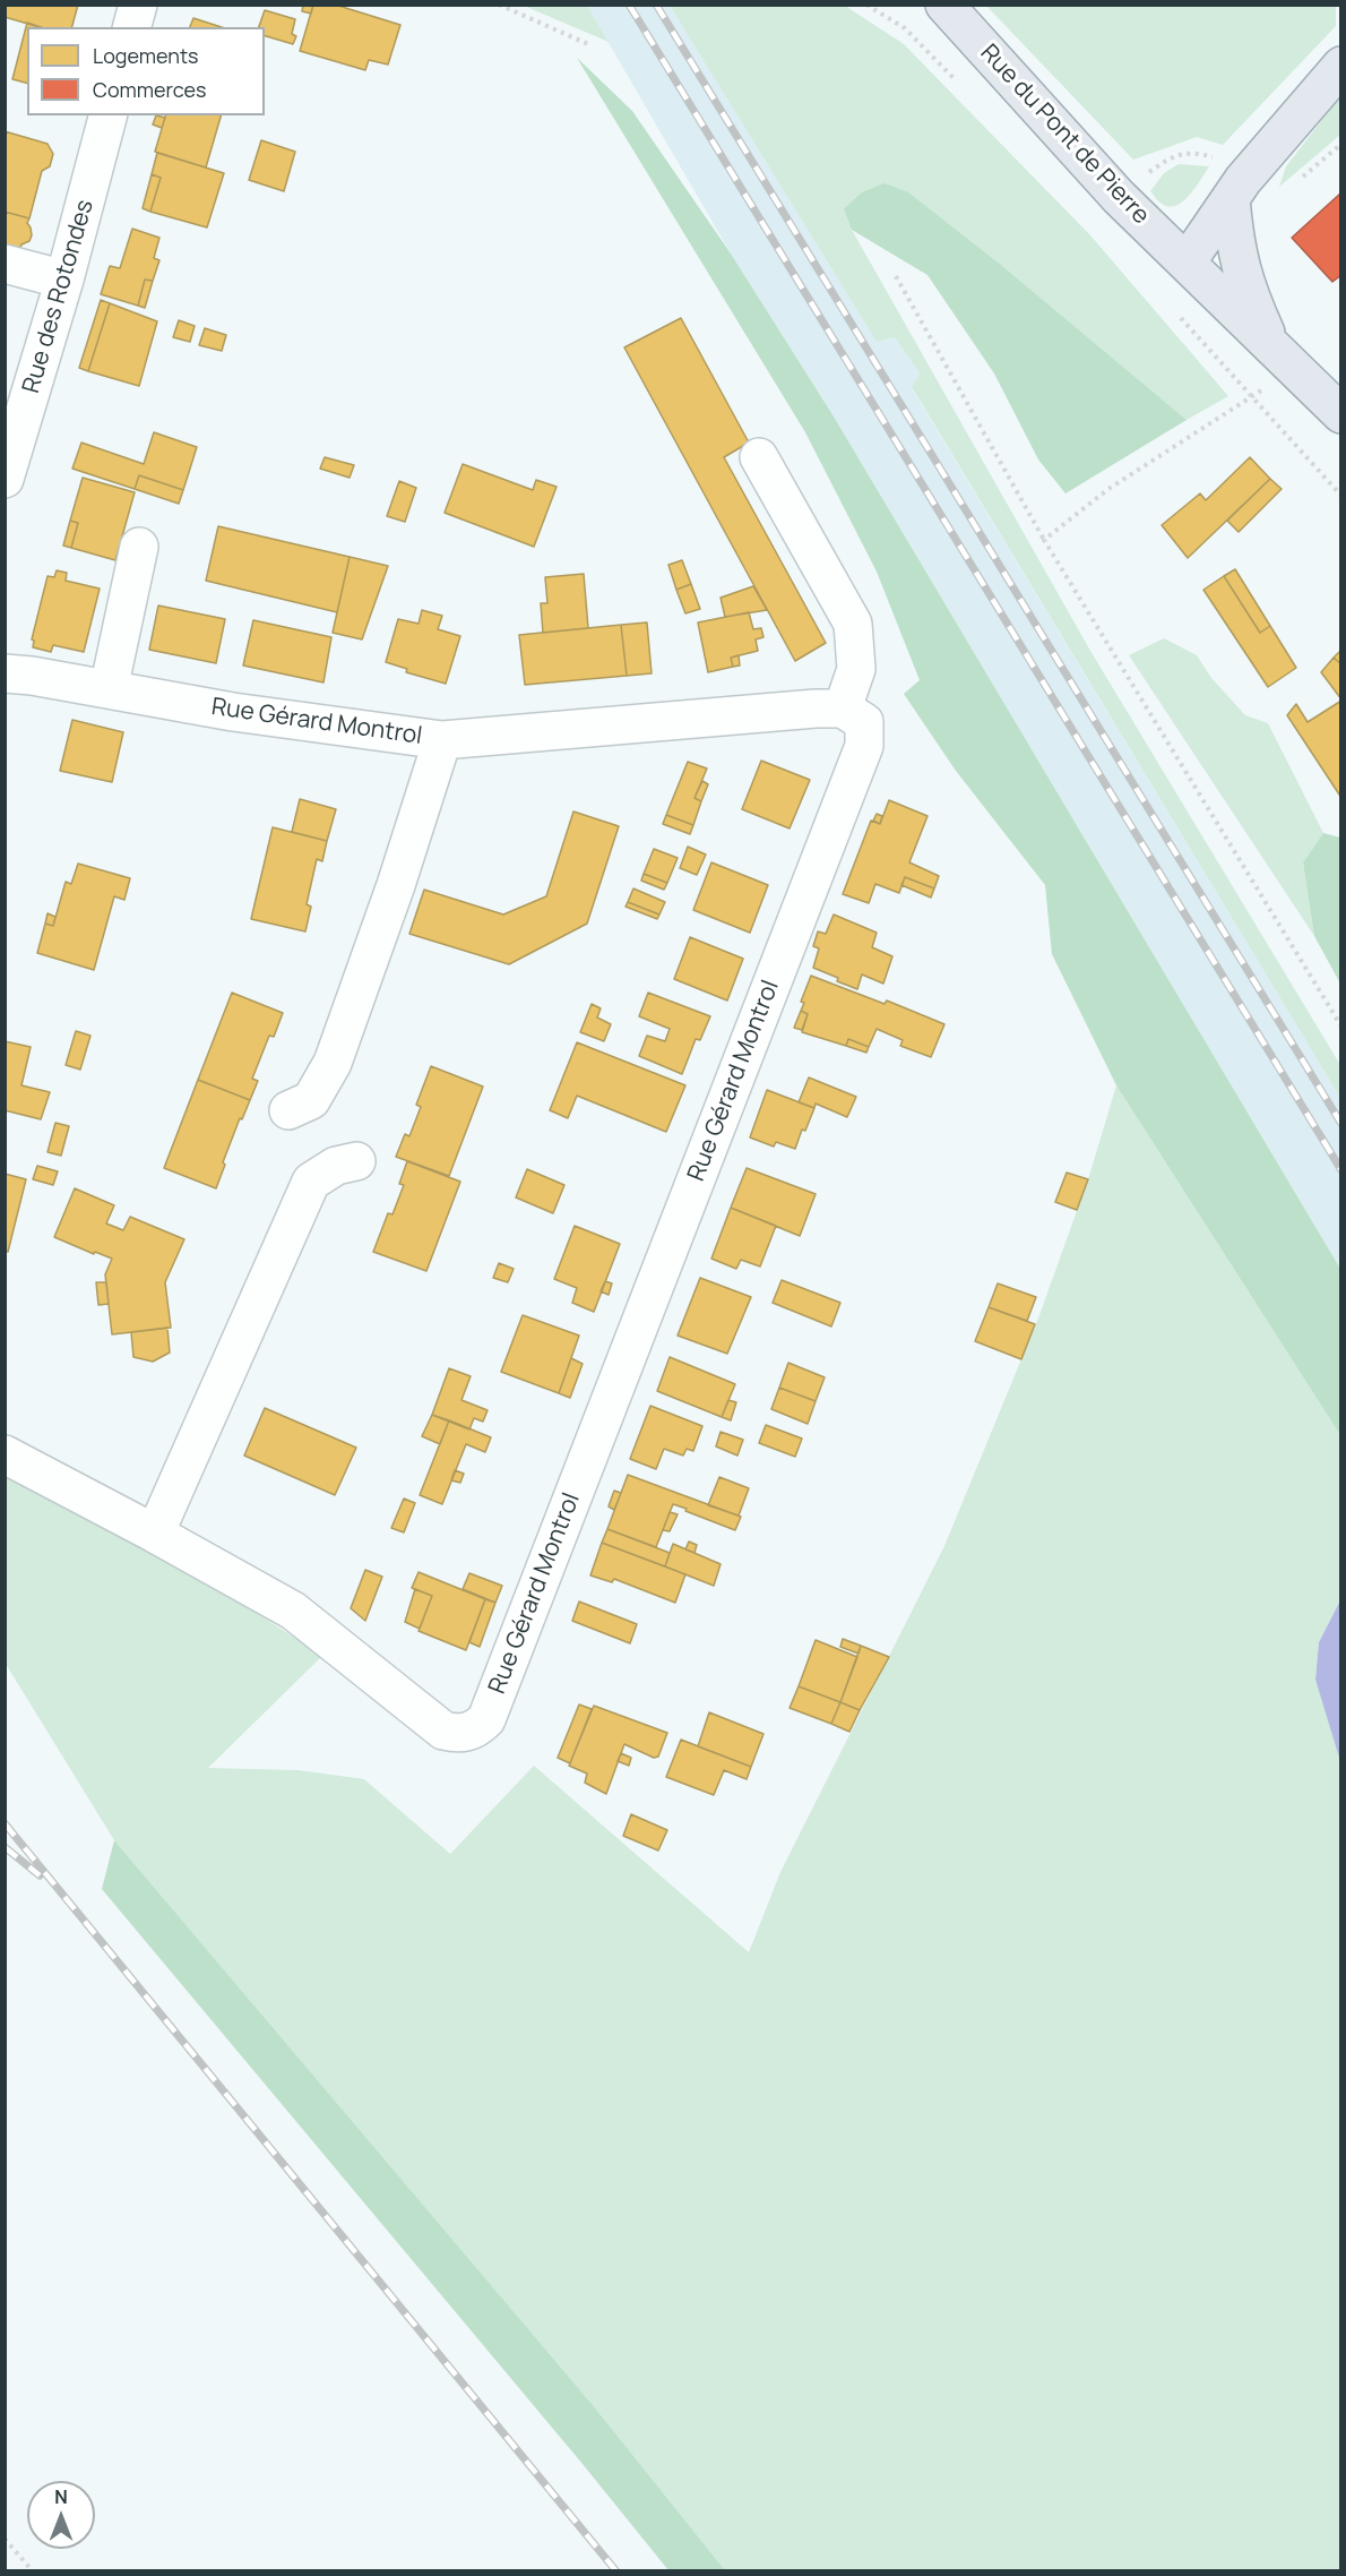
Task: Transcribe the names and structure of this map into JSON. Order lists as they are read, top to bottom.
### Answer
{
  "streets": {
    "main road": ["Rue du Pont de Pierre"],
    "street": ["Rue des Rotondes", "Rue Gérard Montrol"]
  },
  "legend": ["Logements", "Commerces"],
  "north": "top"
}
